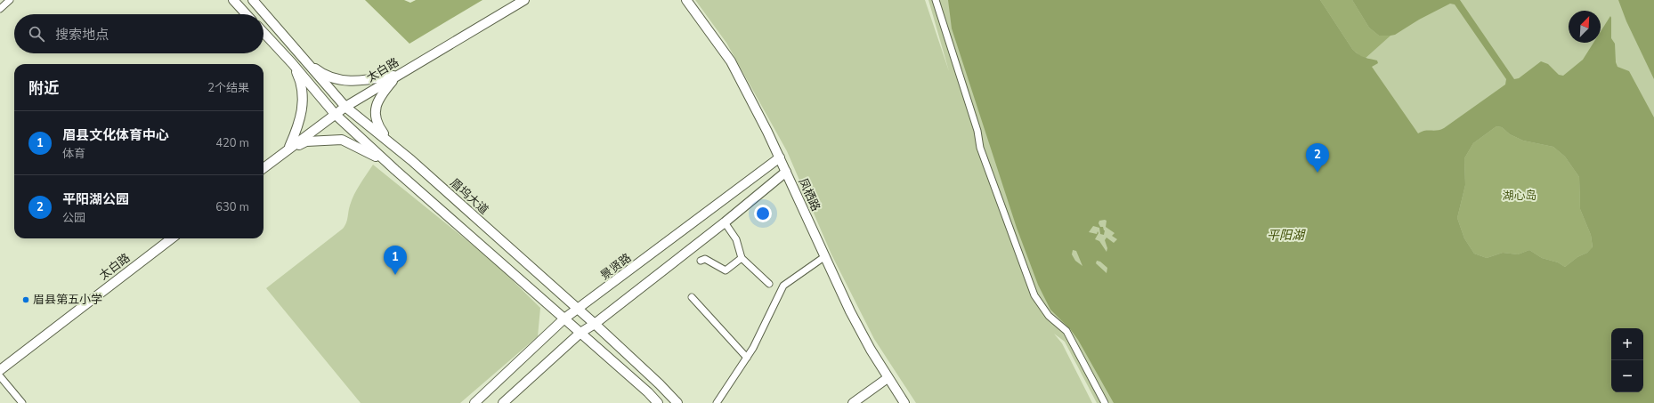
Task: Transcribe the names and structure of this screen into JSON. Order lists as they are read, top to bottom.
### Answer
{
  "streets": {
    "main road": [
      "太白路",
      "凤栖路",
      "眉坞大道",
      "景贤路"
    ]
  },
  "crossings": [
    ["太白路", "眉坞大道"],
    ["凤栖路", "景贤路"],
    ["眉坞大道", "景贤路"]
  ],
  "water": ["平阳湖"],
  "parks": ["湖心岛"],
  "places": ["眉县第五小学"],
  "north": "top right",
  "page": {
    "search": "搜索地点",
    "heading": ["附近", "2个结果"],
    "list": [
      {
        "mark": "1",
        "name": "眉县文化体育中心",
        "note": "体育",
        "value": "420 m"
      },
      {
        "mark": "2",
        "name": "平阳湖公园",
        "note": "公园",
        "value": "630 m"
      }
    ],
    "pins": ["2", "1"],
    "map_buttons": ["+", "−"]
  }
}
